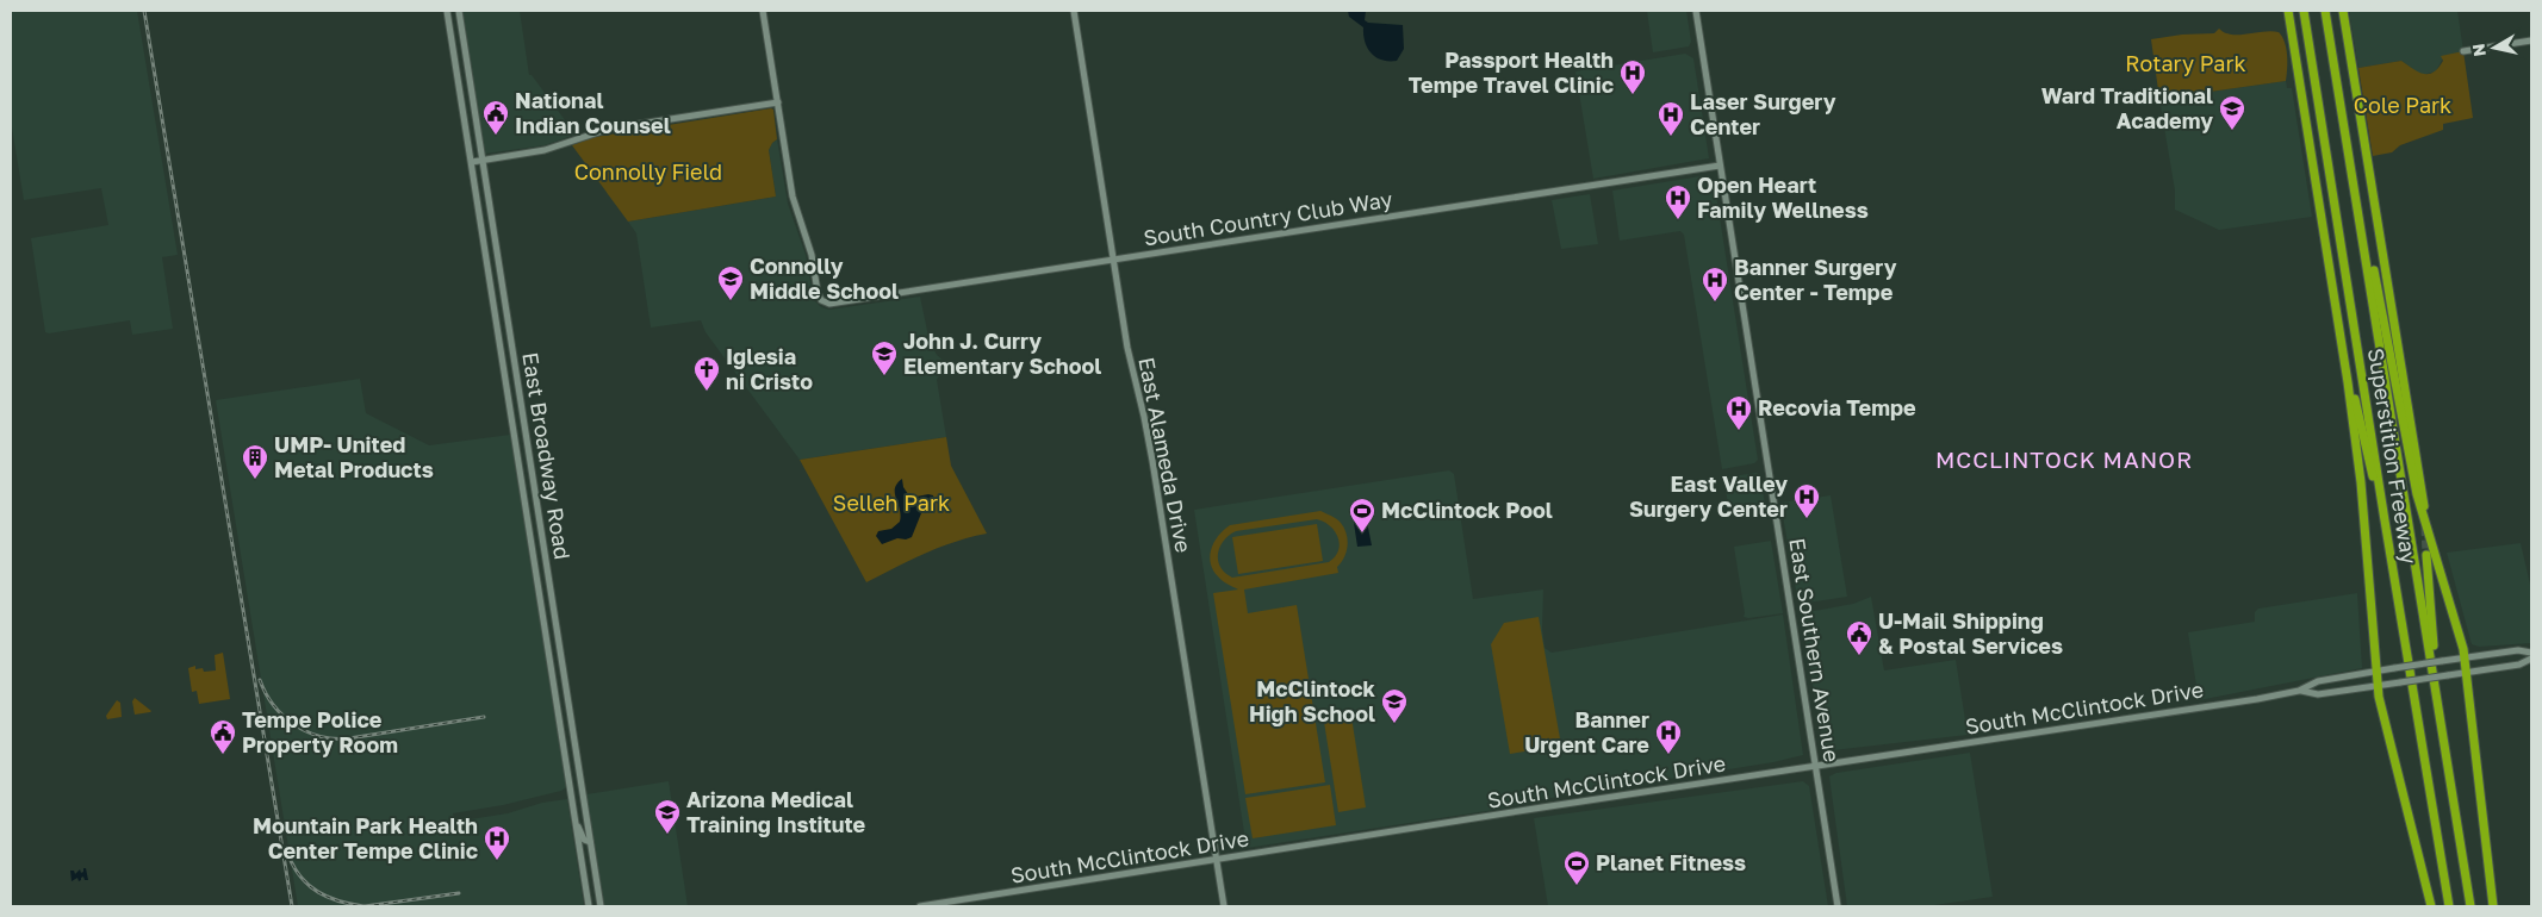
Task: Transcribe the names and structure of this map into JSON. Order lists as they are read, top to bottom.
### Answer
{
  "streets": {
    "highway": ["Superstition Freeway"],
    "main road": [
      "South Country Club Way",
      "East Alameda Drive",
      "East Broadway Road",
      "East Southern Avenue",
      "South McClintock Drive"
    ]
  },
  "crossings": [
    ["South Country Club Way", "East Alameda Drive"],
    ["South Country Club Way", "East Southern Avenue"],
    ["East Alameda Drive", "South McClintock Drive"],
    ["East Southern Avenue", "South McClintock Drive"]
  ],
  "districts": ["MCCLINTOCK MANOR"],
  "parks": [
    "Rotary Park",
    "Cole Park",
    "Connolly Field",
    "Selleh Park"
  ],
  "places": {
    "hospital": [
      "Passport Health Tempe Travel Clinic",
      "Laser Surgery Center",
      "Open Heart Family Wellness",
      "Banner Surgery Center - Tempe",
      "Recovia Tempe",
      "East Valley Surgery Center",
      "Banner Urgent Care",
      "Mountain Park Health Center Tempe Clinic"
    ],
    "school or university": [
      "Ward Traditional Academy",
      "Connolly Middle School",
      "John J. Curry Elementary School",
      "McClintock High School",
      "Arizona Medical Training Institute"
    ],
    "public building": ["National Indian Counsel", "U-Mail Shipping & Postal Services", "Tempe Police Property Room"],
    "church": ["Iglesia ni Cristo"],
    "building": ["UMP- United Metal Products"],
    "sports": ["McClintock Pool", "Planet Fitness"]
  },
  "north": "left"
}
